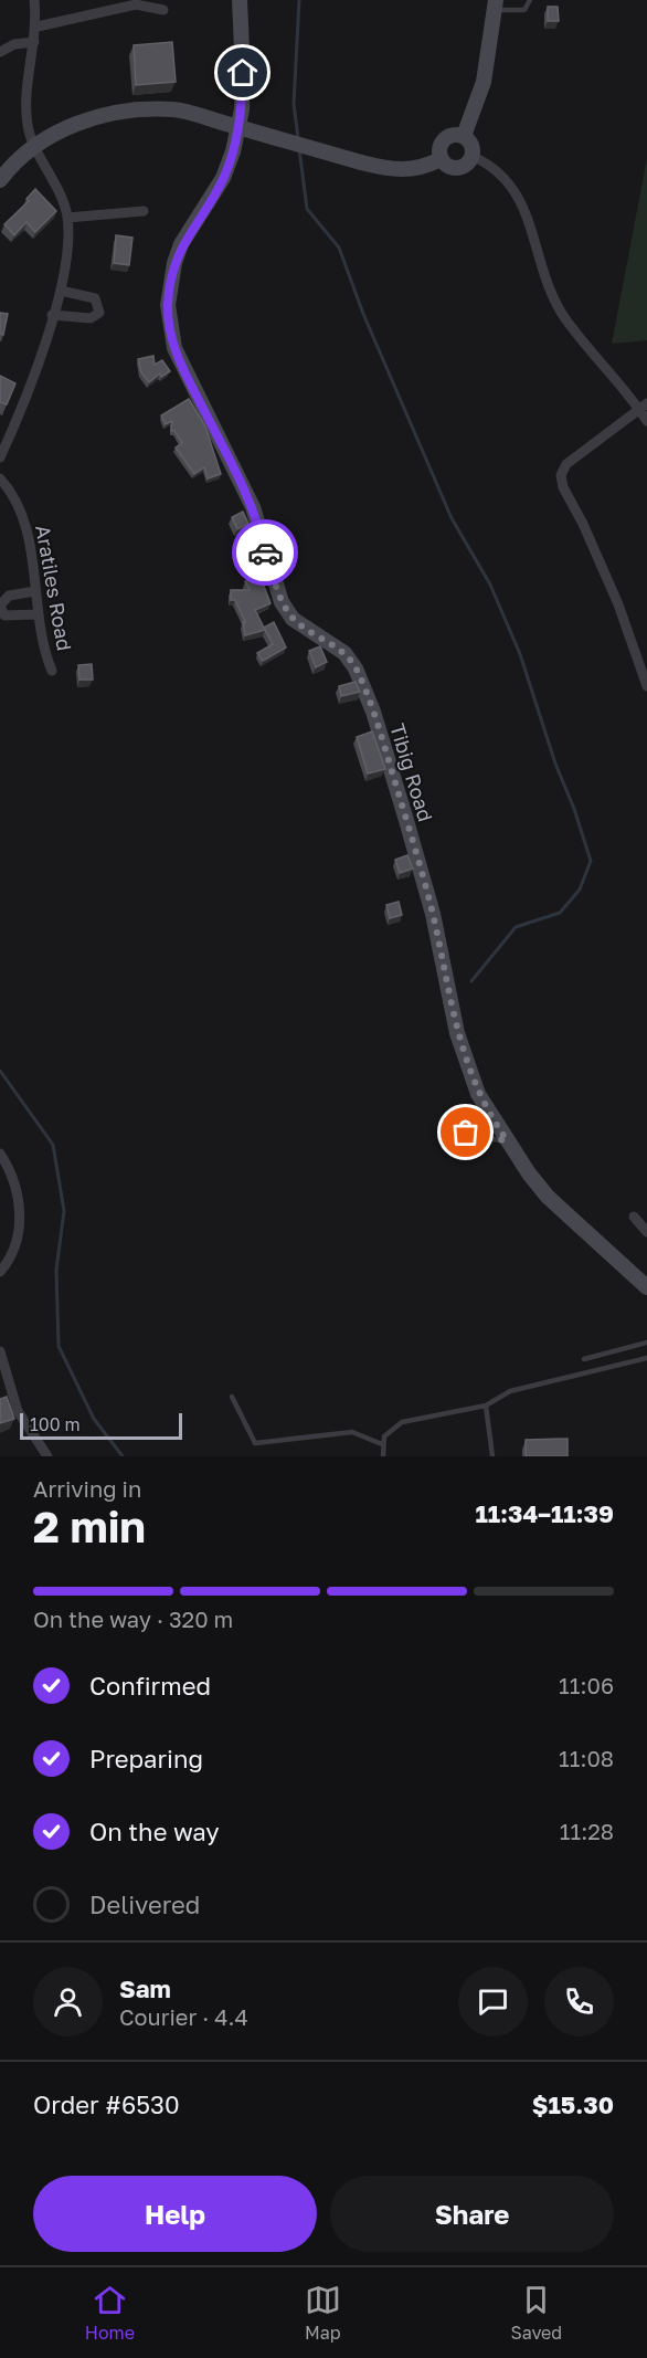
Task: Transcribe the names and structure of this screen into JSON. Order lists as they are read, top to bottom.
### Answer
{
  "streets": {
    "main road": ["Tibig Road"],
    "street": ["Aratiles Road"]
  },
  "scale_bar": "100 m",
  "page": {
    "scale": "100 m",
    "heading": ["2 min", "Arriving in", "11:34–11:39"],
    "panel": [
      "Sam",
      "Courier · 4.4",
      "Order #6530",
      "$15.30"
    ],
    "bar": "On the way · 320 m",
    "list": [
      ["Confirmed", "11:06"],
      ["Preparing", "11:08"],
      ["On the way", "11:28"],
      "Delivered"
    ],
    "buttons": ["Help", "Share"],
    "tabs": ["Home", "Map", "Saved"]
  }
}
